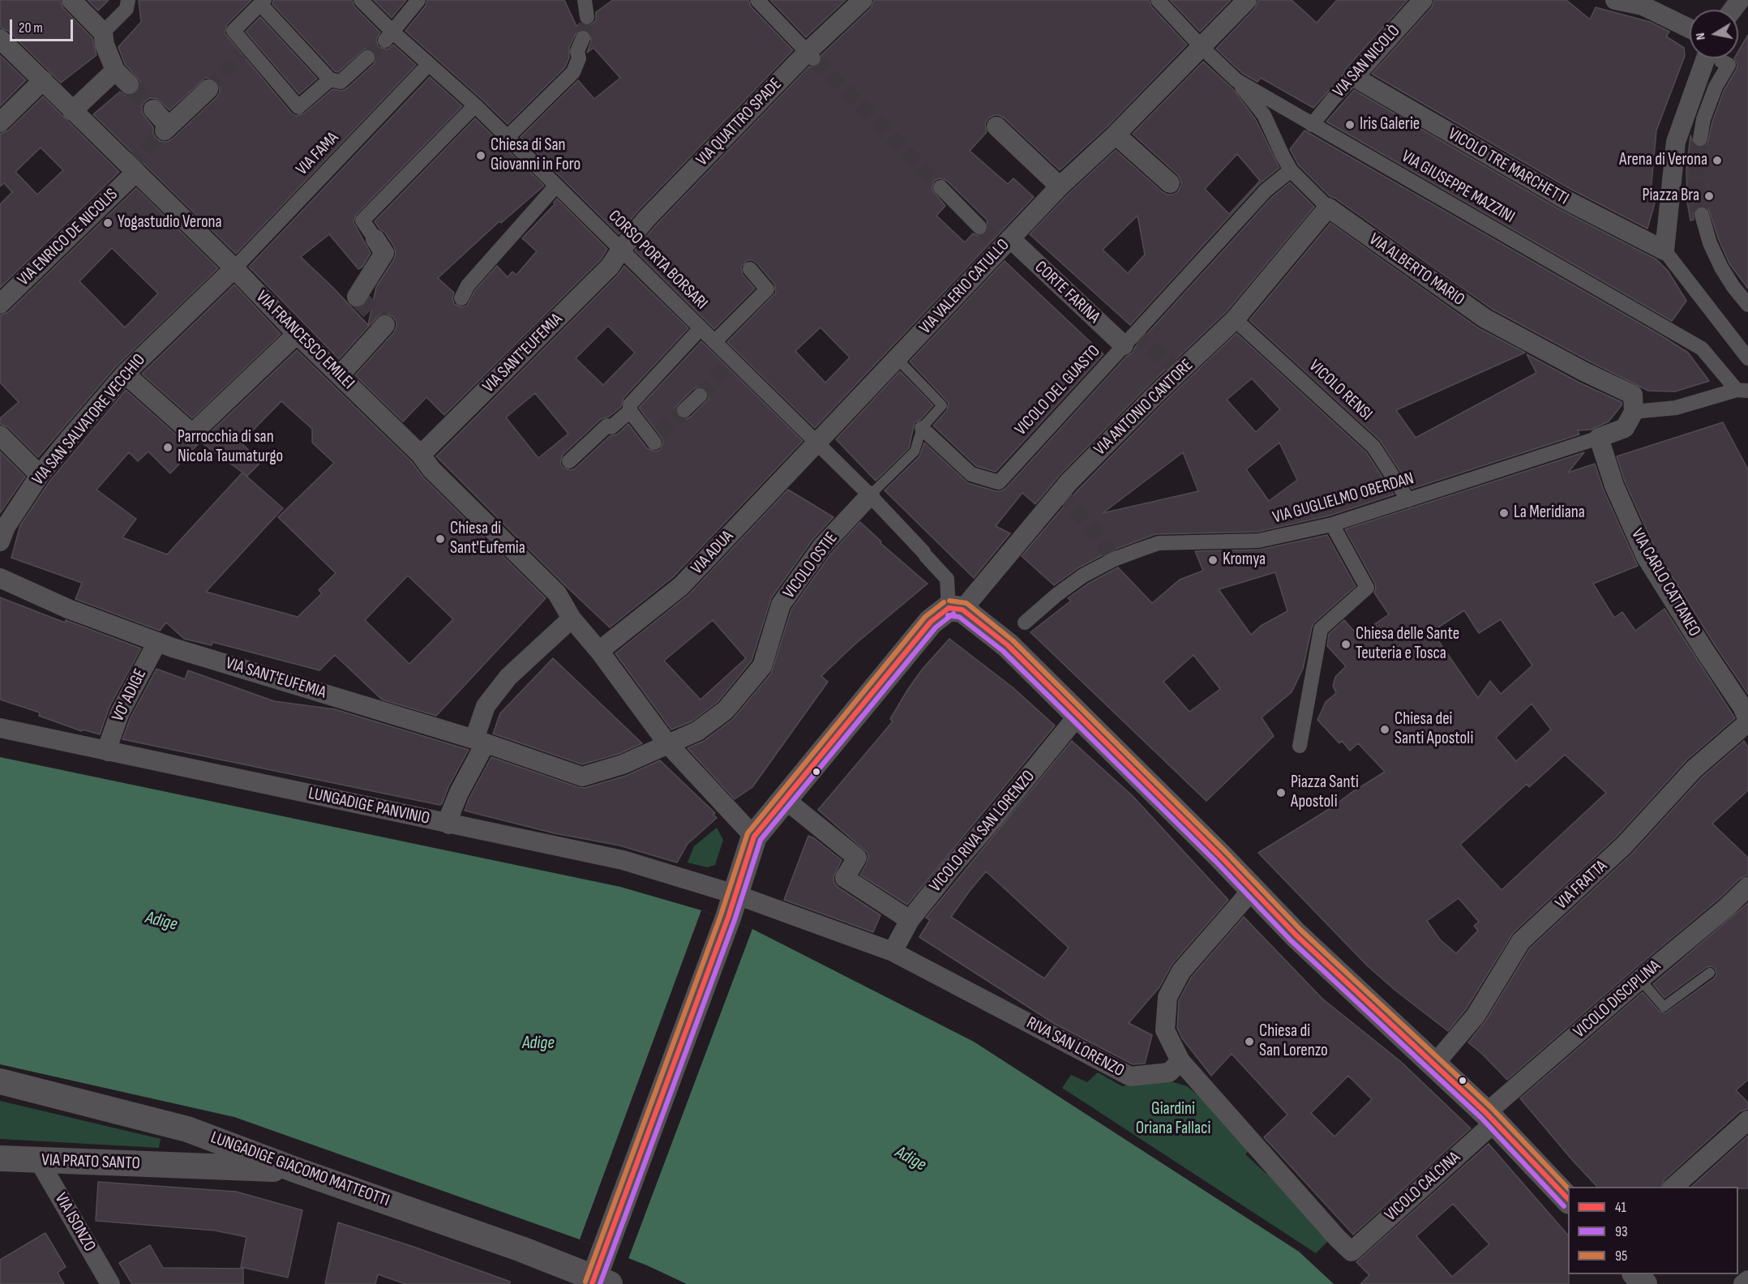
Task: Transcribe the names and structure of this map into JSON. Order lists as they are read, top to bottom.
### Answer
{
  "streets": {
    "street": [
      "VIA SAN NICOLÒ",
      "VIA QUATTRO SPADE",
      "VIA FAMA",
      "VICOLO TRE MARCHETTI",
      "VIA GIUSEPPE MAZZINI",
      "VIA ENRICO DE NICOLIS",
      "CORSO PORTA BORSARI",
      "VIA ALBERTO MARIO",
      "VIA VALERIO CATULLO",
      "CORTE FARINA",
      "VIA FRANCESCO EMILEI",
      "VIA SANT'EUFEMIA",
      "VICOLO DEL GUASTO",
      "VICOLO RENSI",
      "VIA ANTONIO CANTORE",
      "VIA SAN SALVATORE VECCHIO",
      "VIA GUGLIELMO OBERDAN",
      "VIA ADUA",
      "VICOLO OSTIE",
      "VIA CARLO CATTANEO",
      "VO' ADIGE",
      "LUNGADIGE PANVINIO",
      "VICOLO RIVA SAN LORENZO",
      "VIA FRATTA",
      "VICOLO DISCIPLINA",
      "RIVA SAN LORENZO",
      "VIA PRATO SANTO",
      "LUNGADIGE GIACOMO MATTEOTTI",
      "VICOLO CALCINA",
      "VIA ISONZO"
    ]
  },
  "crossings": [
    ["VIA SAN NICOLÒ", "VICOLO TRE MARCHETTI"],
    ["VIA SAN NICOLÒ", "VIA GIUSEPPE MAZZINI"],
    ["VIA QUATTRO SPADE", "CORSO PORTA BORSARI"],
    ["VIA QUATTRO SPADE", "VIA SANT'EUFEMIA"],
    ["VIA FAMA", "CORSO PORTA BORSARI"],
    ["VIA FAMA", "VIA FRANCESCO EMILEI"],
    ["VIA FAMA", "VIA SAN SALVATORE VECCHIO"],
    ["VIA GIUSEPPE MAZZINI", "VIA ALBERTO MARIO"],
    ["VIA GIUSEPPE MAZZINI", "VIA VALERIO CATULLO"],
    ["VIA ENRICO DE NICOLIS", "VIA FRANCESCO EMILEI"],
    ["CORSO PORTA BORSARI", "VIA VALERIO CATULLO"],
    ["CORSO PORTA BORSARI", "VIA SANT'EUFEMIA"],
    ["CORSO PORTA BORSARI", "VIA ANTONIO CANTORE"],
    ["CORSO PORTA BORSARI", "VIA ADUA"],
    ["CORSO PORTA BORSARI", "VICOLO OSTIE"],
    ["VIA ALBERTO MARIO", "VICOLO DEL GUASTO"],
    ["VIA ALBERTO MARIO", "VIA ANTONIO CANTORE"],
    ["VIA VALERIO CATULLO", "CORTE FARINA"],
    ["VIA VALERIO CATULLO", "VIA ADUA"],
    ["CORTE FARINA", "VICOLO DEL GUASTO"],
    ["VIA FRANCESCO EMILEI", "VIA SANT'EUFEMIA"],
    ["VIA FRANCESCO EMILEI", "VIA SAN SALVATORE VECCHIO"],
    ["VIA FRANCESCO EMILEI", "VIA ADUA"],
    ["VIA FRANCESCO EMILEI", "VICOLO OSTIE"],
    ["VIA SANT'EUFEMIA", "VICOLO OSTIE"],
    ["VIA SANT'EUFEMIA", "VO' ADIGE"],
    ["VICOLO RENSI", "VIA ANTONIO CANTORE"],
    ["VICOLO RENSI", "VIA GUGLIELMO OBERDAN"],
    ["VIA GUGLIELMO OBERDAN", "VIA CARLO CATTANEO"],
    ["VIA CARLO CATTANEO", "VIA FRATTA"],
    ["VO' ADIGE", "LUNGADIGE PANVINIO"],
    ["LUNGADIGE PANVINIO", "RIVA SAN LORENZO"],
    ["VICOLO RIVA SAN LORENZO", "RIVA SAN LORENZO"],
    ["VICOLO DISCIPLINA", "VICOLO CALCINA"],
    ["RIVA SAN LORENZO", "VICOLO CALCINA"],
    ["VIA PRATO SANTO", "LUNGADIGE GIACOMO MATTEOTTI"],
    ["VIA PRATO SANTO", "VIA ISONZO"]
  ],
  "water": ["Adige"],
  "parks": ["Giardini Oriana Fallaci"],
  "places": [
    "Iris Galerie",
    "Chiesa di San Giovanni in Foro",
    "Arena di Verona",
    "Piazza Bra",
    "Yogastudio Verona",
    "Parrocchia di san Nicola Taumaturgo",
    "La Meridiana",
    "Chiesa di Sant'Eufemia",
    "Kromya",
    "Chiesa delle Sante Teuteria e Tosca",
    "Chiesa dei Santi Apostoli",
    "Piazza Santi Apostoli",
    "Chiesa di San Lorenzo"
  ],
  "lines": ["transit line 95", "transit line 41", "transit line 93"],
  "legend": ["41", "93", "95"],
  "scale_bar": "20 m",
  "north": "left"
}
